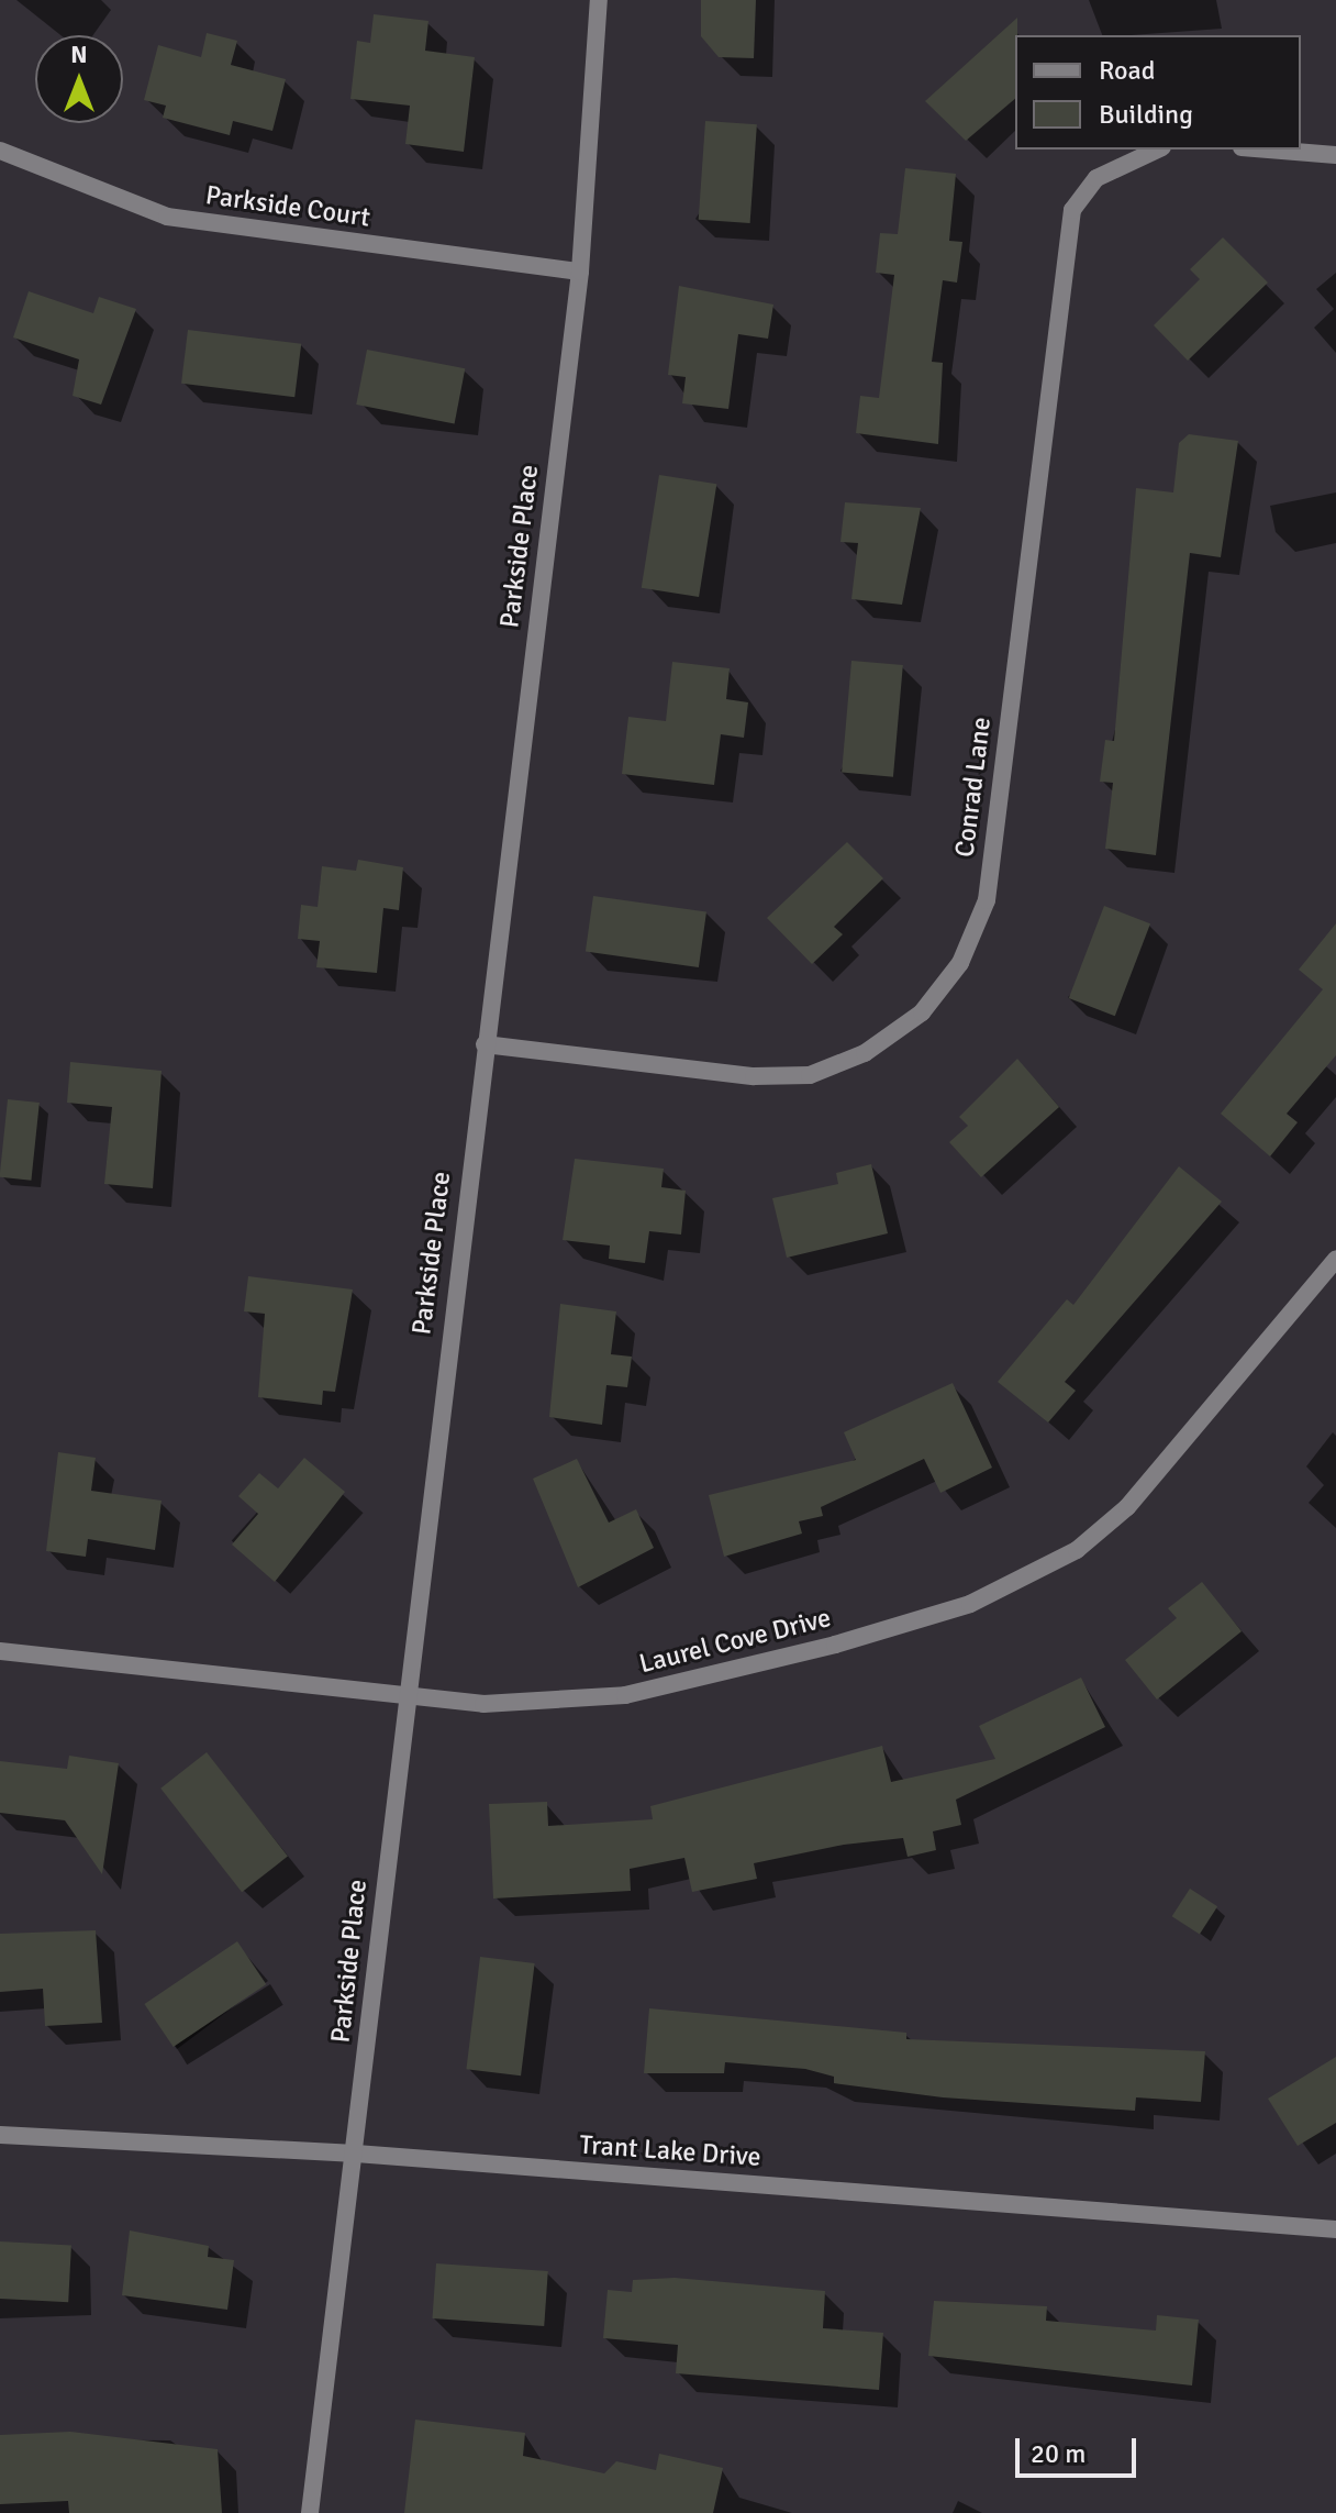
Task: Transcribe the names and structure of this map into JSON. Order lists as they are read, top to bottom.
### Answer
{
  "streets": {
    "street": [
      "Parkside Court",
      "Parkside Place",
      "Conrad Lane",
      "Laurel Cove Drive",
      "Trant Lake Drive"
    ]
  },
  "crossings": [
    ["Parkside Court", "Parkside Place"],
    ["Parkside Place", "Conrad Lane"],
    ["Parkside Place", "Laurel Cove Drive"],
    ["Parkside Place", "Trant Lake Drive"]
  ],
  "legend": ["Road", "Building"],
  "scale_bar": "20 m",
  "north": "top"
}
